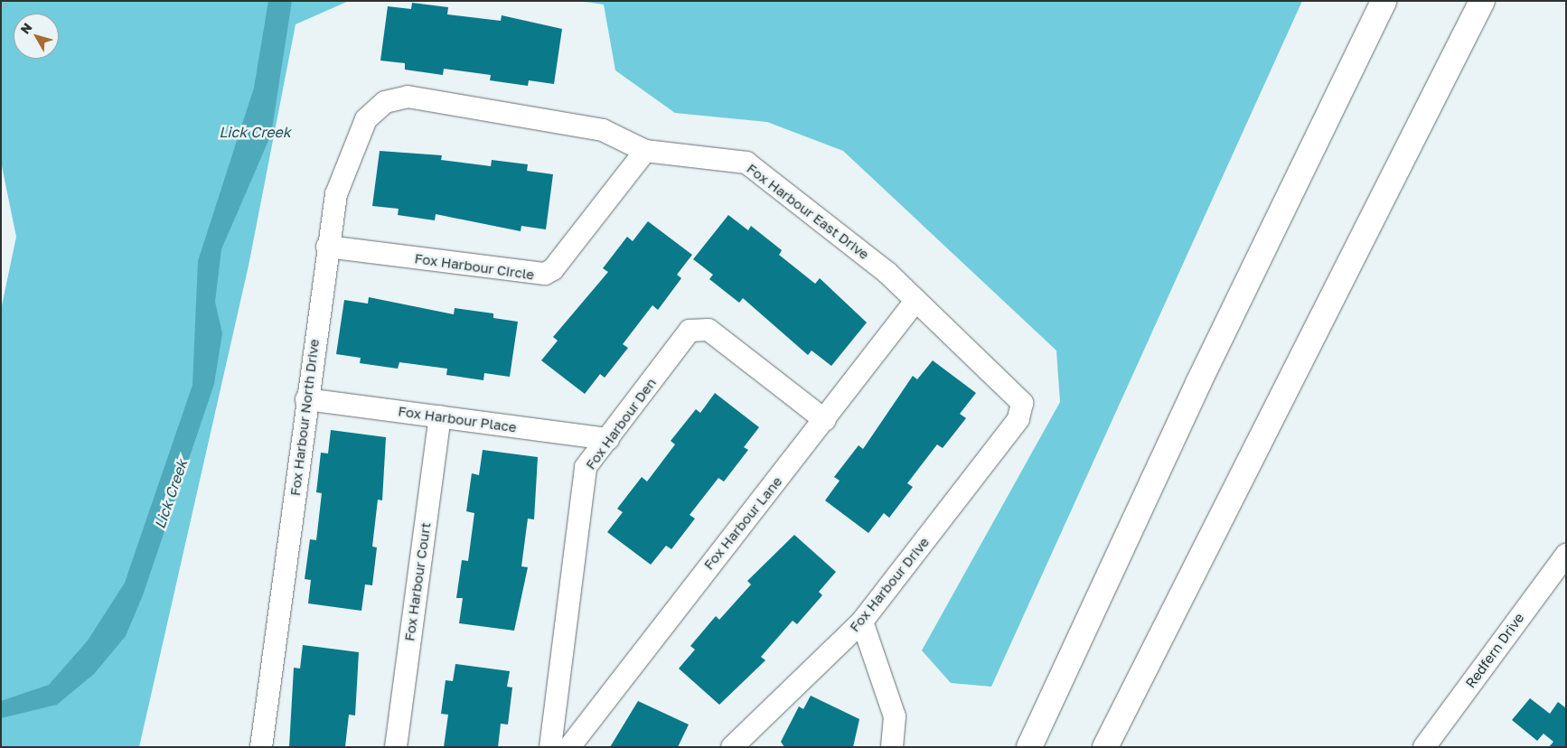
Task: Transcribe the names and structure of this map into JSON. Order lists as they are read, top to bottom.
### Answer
{
  "streets": {
    "street": [
      "Fox Harbour East Drive",
      "Fox Harbour Circle",
      "Fox Harbour North Drive",
      "Fox Harbour Place",
      "Fox Harbour Den",
      "Fox Harbour Lane",
      "Fox Harbour Court",
      "Fox Harbour Drive",
      "Redfern Drive"
    ]
  },
  "crossings": [
    ["Fox Harbour East Drive", "Fox Harbour Circle"],
    ["Fox Harbour East Drive", "Fox Harbour North Drive"],
    ["Fox Harbour East Drive", "Fox Harbour Lane"],
    ["Fox Harbour East Drive", "Fox Harbour Drive"],
    ["Fox Harbour Circle", "Fox Harbour North Drive"],
    ["Fox Harbour North Drive", "Fox Harbour Place"],
    ["Fox Harbour Place", "Fox Harbour Den"],
    ["Fox Harbour Place", "Fox Harbour Court"],
    ["Fox Harbour Den", "Fox Harbour Lane"]
  ],
  "water": ["Lick Creek"],
  "north": "top left"
}
